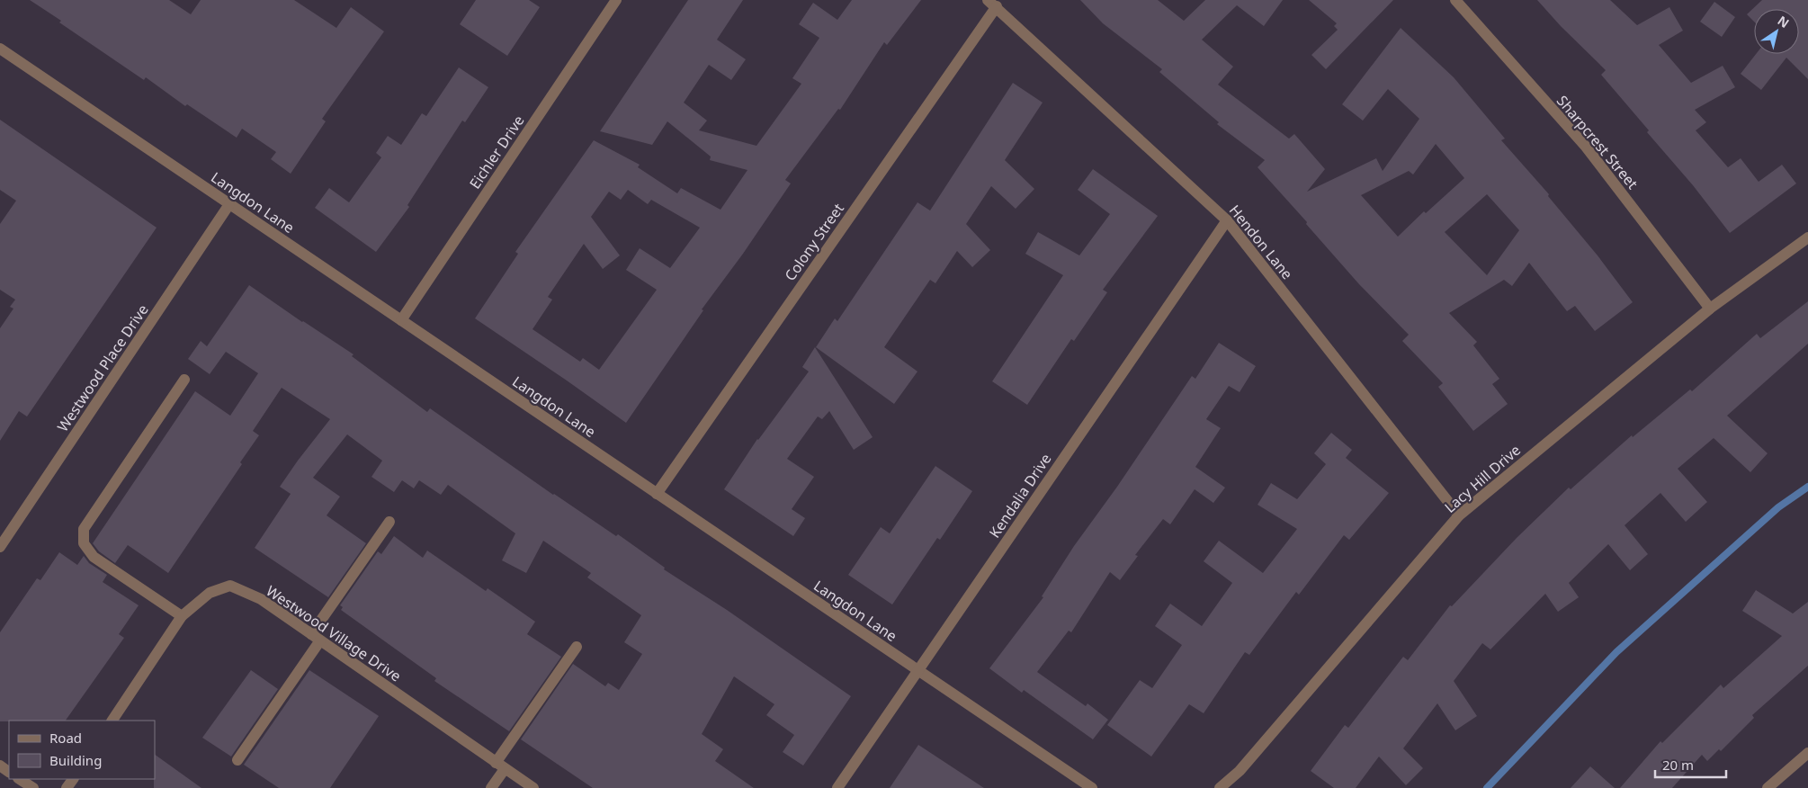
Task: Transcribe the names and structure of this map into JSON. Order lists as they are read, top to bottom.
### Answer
{
  "streets": {
    "street": [
      "Sharpcrest Street",
      "Eichler Drive",
      "Langdon Lane",
      "Colony Street",
      "Hendon Lane",
      "Westwood Place Drive",
      "Lacy Hill Drive",
      "Kendalia Drive",
      "Westwood Village Drive"
    ]
  },
  "crossings": [
    ["Sharpcrest Street", "Lacy Hill Drive"],
    ["Eichler Drive", "Langdon Lane"],
    ["Langdon Lane", "Colony Street"],
    ["Langdon Lane", "Westwood Place Drive"],
    ["Langdon Lane", "Kendalia Drive"],
    ["Colony Street", "Hendon Lane"],
    ["Hendon Lane", "Lacy Hill Drive"],
    ["Hendon Lane", "Kendalia Drive"]
  ],
  "legend": ["Road", "Building"],
  "scale_bar": "20 m",
  "north": "top right"
}
